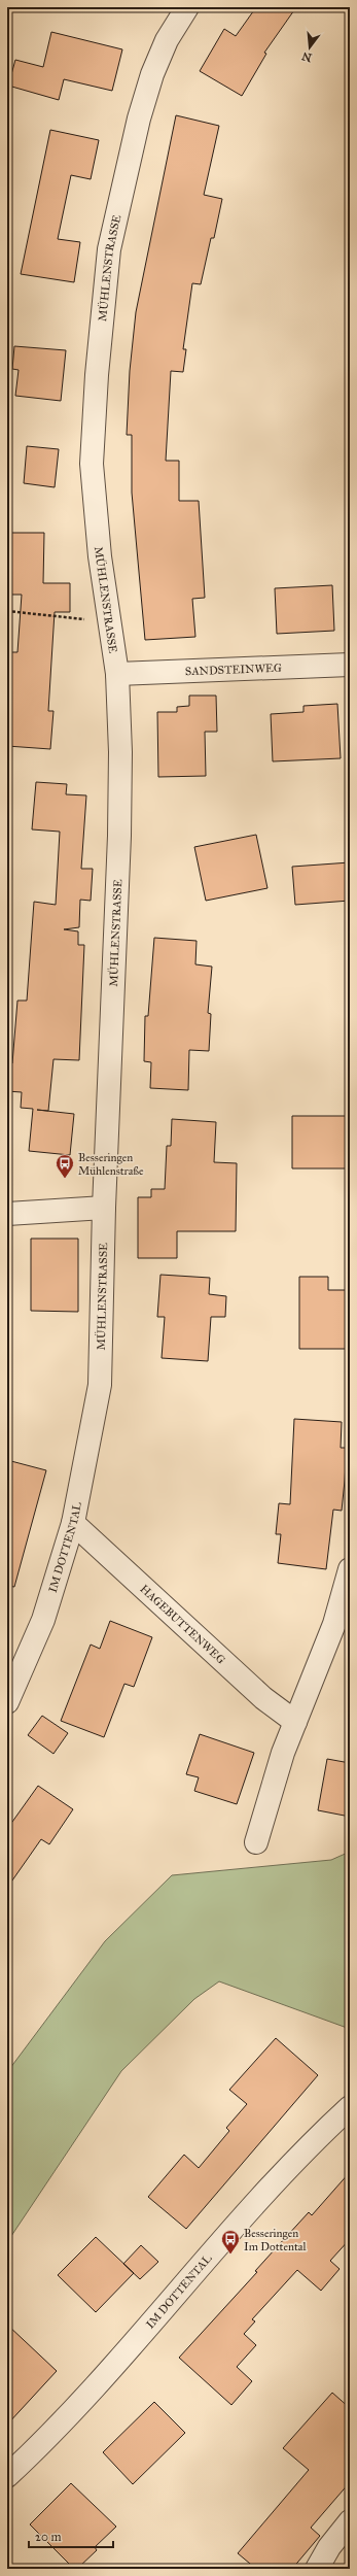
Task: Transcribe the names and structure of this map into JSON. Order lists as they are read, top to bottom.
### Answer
{
  "streets": {
    "street": [
      "MÜHLENSTRASSE",
      "SANDSTEINWEG",
      "IM DOTTENTAL",
      "HAGEBUTTENWEG"
    ]
  },
  "crossings": [
    ["MÜHLENSTRASSE", "SANDSTEINWEG"],
    ["MÜHLENSTRASSE", "IM DOTTENTAL"],
    ["IM DOTTENTAL", "HAGEBUTTENWEG"]
  ],
  "places": {
    "bus stop": ["Besseringen Mühlenstraße", "Besseringen Im Dottental"]
  },
  "scale_bar": "20 m",
  "north": "bottom"
}
